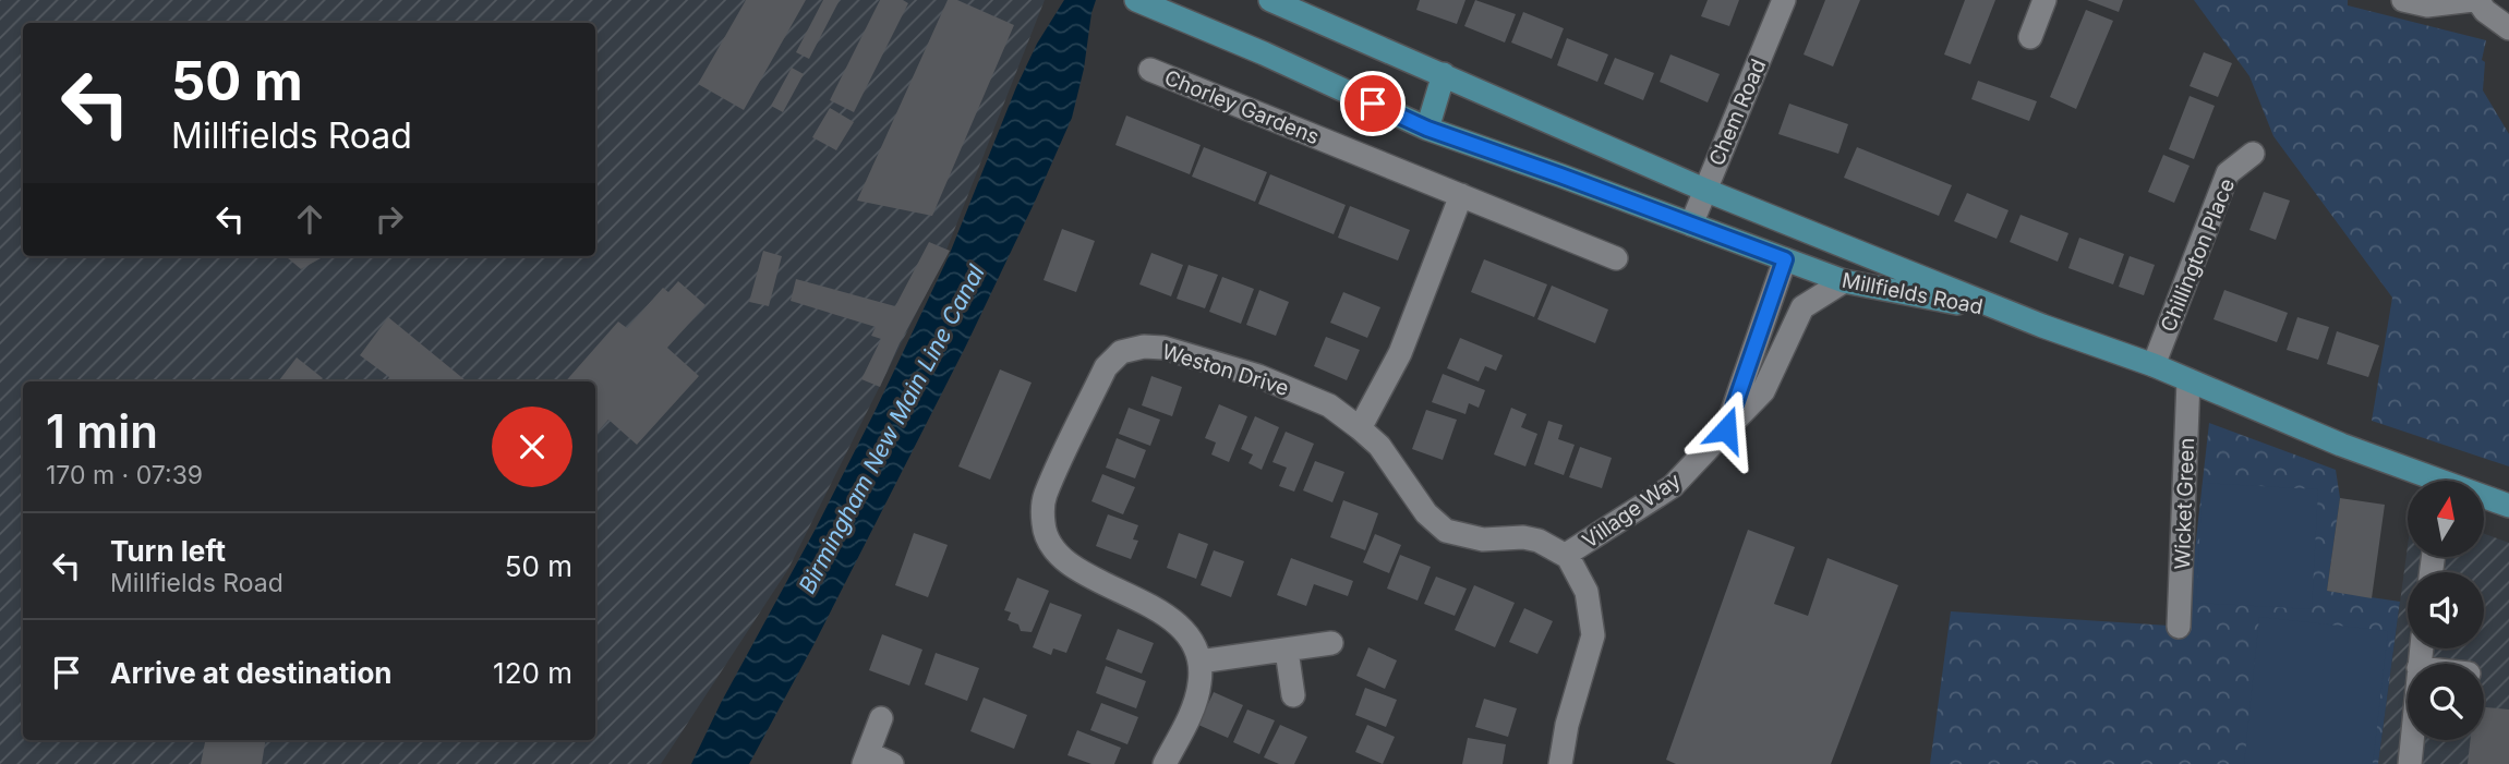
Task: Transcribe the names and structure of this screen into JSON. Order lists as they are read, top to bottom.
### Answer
{
  "streets": {
    "main road": ["Millfields Road"],
    "street": [
      "Chorley Gardens",
      "Chem Road",
      "Chillington Place",
      "Weston Drive",
      "Wicket Green",
      "Village Way"
    ]
  },
  "crossings": [
    ["Chem Road", "Millfields Road"],
    ["Chillington Place", "Millfields Road"],
    ["Millfields Road", "Wicket Green"],
    ["Millfields Road", "Village Way"],
    ["Weston Drive", "Village Way"]
  ],
  "water": ["Birmingham New Main Line Canal"],
  "north": "top",
  "page": {
    "turn": ["50 m", "Millfields Road"],
    "heading": ["1 min", "170 m · 07:39"],
    "list": [
      {
        "name": "Turn left",
        "note": "Millfields Road",
        "value": "50 m"
      },
      {
        "name": "Arrive at destination",
        "value": "120 m"
      }
    ]
  }
}
